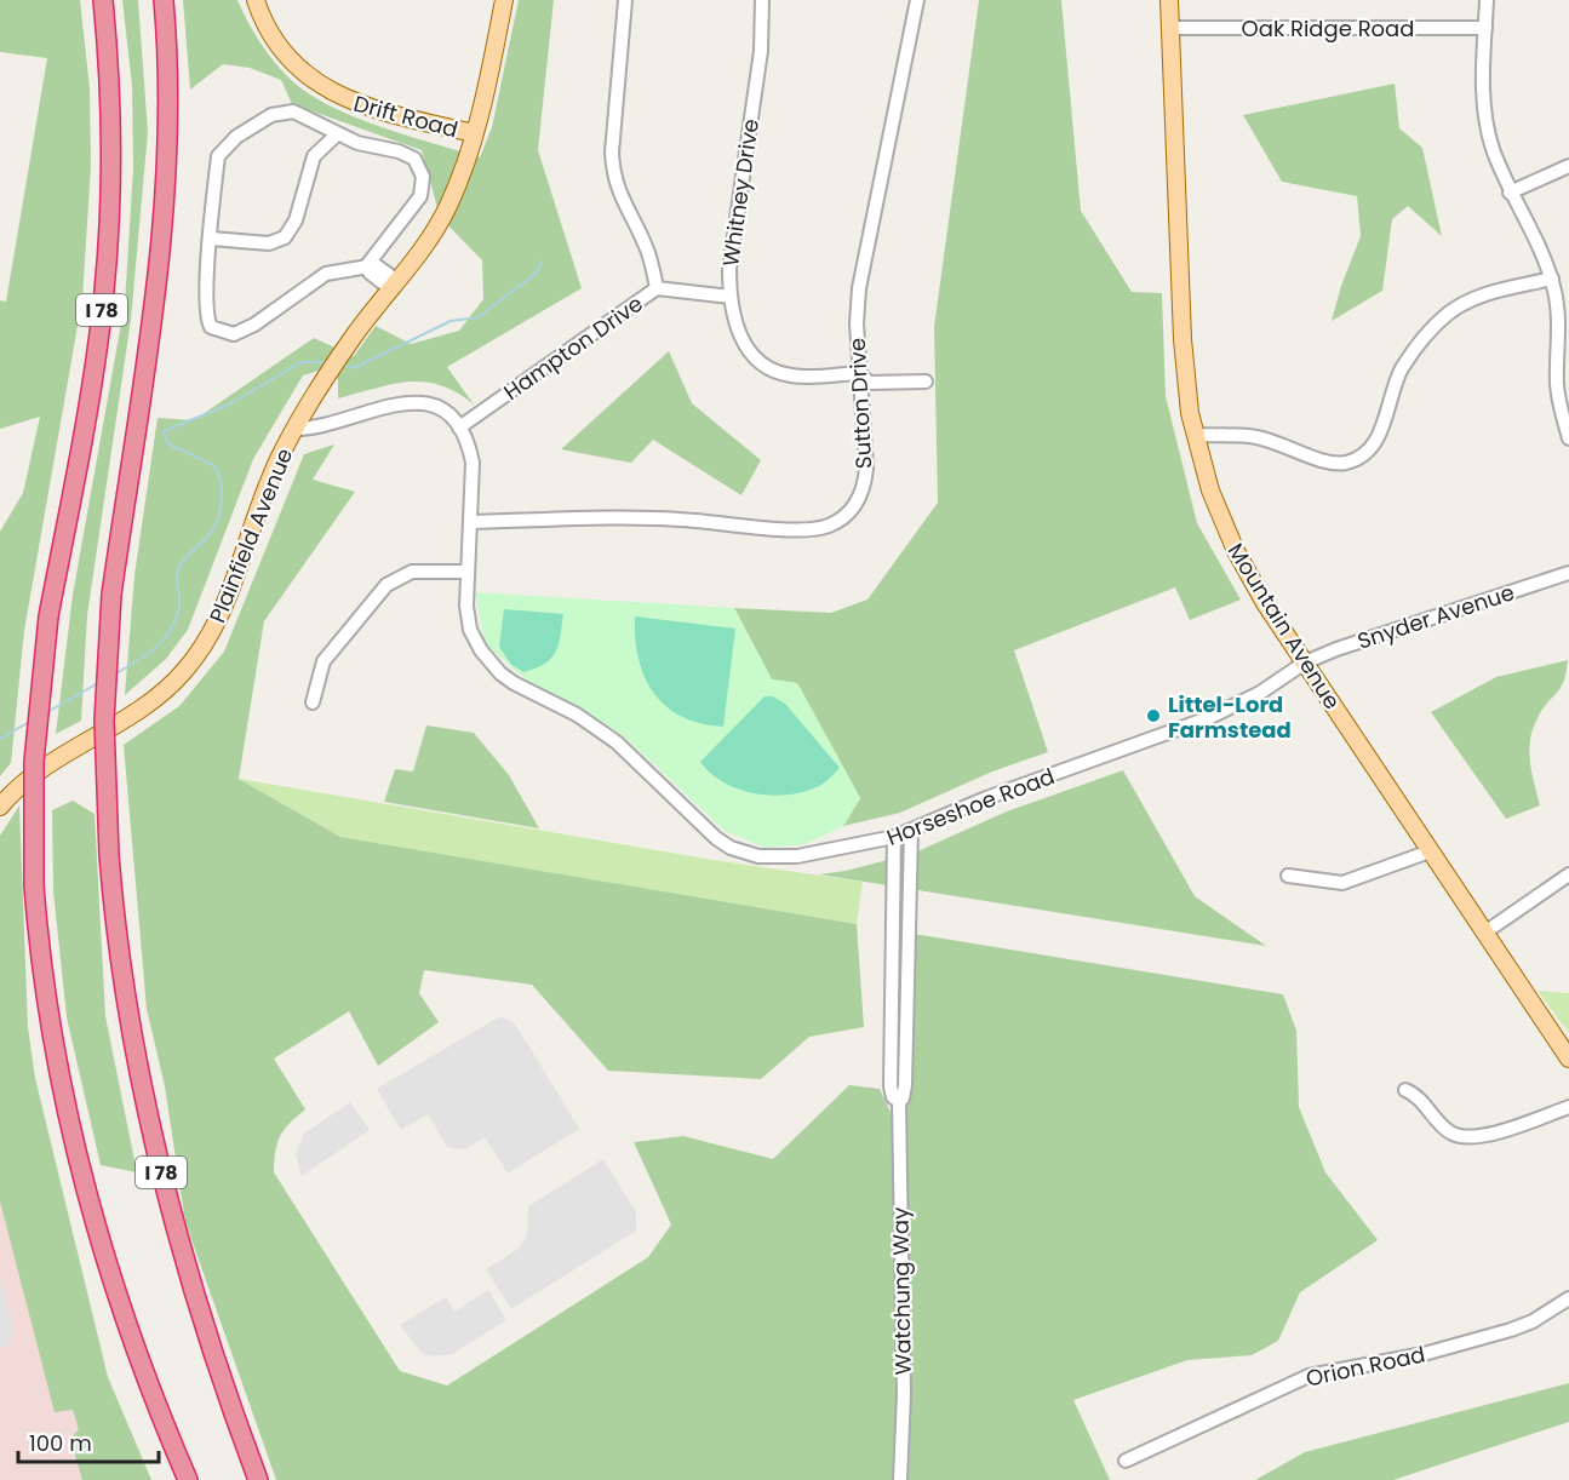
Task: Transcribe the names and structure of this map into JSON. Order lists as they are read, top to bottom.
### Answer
{
  "streets": {
    "highway": ["I 78"],
    "main road": ["Drift Road", "Plainfield Avenue", "Mountain Avenue"],
    "street": [
      "Oak Ridge Road",
      "Whitney Drive",
      "Hampton Drive",
      "Sutton Drive",
      "Snyder Avenue",
      "Horseshoe Road",
      "Watchung Way",
      "Orion Road"
    ]
  },
  "crossings": [
    ["Oak Ridge Road", "Mountain Avenue"],
    ["Drift Road", "Plainfield Avenue"],
    ["Whitney Drive", "Sutton Drive"],
    ["Hampton Drive", "Horseshoe Road"],
    ["Sutton Drive", "Horseshoe Road"],
    ["Snyder Avenue", "Mountain Avenue"],
    ["Snyder Avenue", "Horseshoe Road"],
    ["Mountain Avenue", "Horseshoe Road"],
    ["Horseshoe Road", "Watchung Way"]
  ],
  "places": ["Littel-Lord Farmstead"],
  "scale_bar": "100 m"
}
